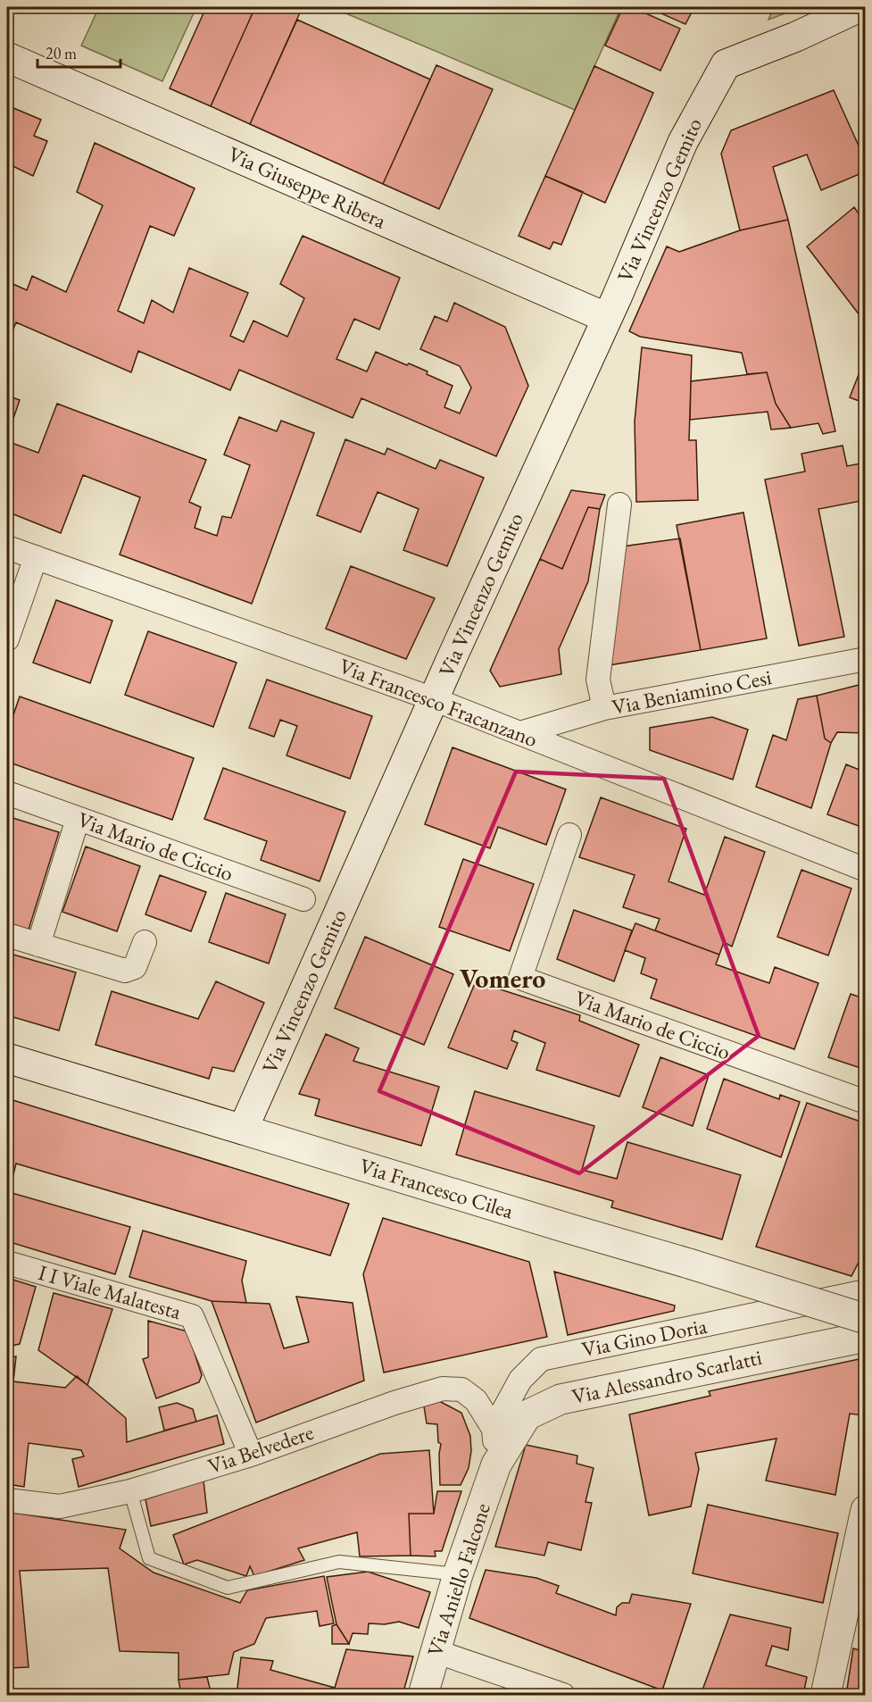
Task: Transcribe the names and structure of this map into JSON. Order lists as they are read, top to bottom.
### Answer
{
  "streets": {
    "main road": [
      "Via Giuseppe Ribera",
      "Via Vincenzo Gemito",
      "Via Francesco Cilea",
      "Via Alessandro Scarlatti",
      "Via Aniello Falcone"
    ],
    "street": [
      "Via Beniamino Cesi",
      "Via Francesco Fracanzano",
      "Via Mario de Ciccio",
      "I I Viale Malatesta",
      "Via Gino Doria",
      "Via Belvedere"
    ]
  },
  "crossings": [
    ["Via Giuseppe Ribera", "Via Vincenzo Gemito"],
    ["Via Vincenzo Gemito", "Via Francesco Fracanzano"],
    ["Via Vincenzo Gemito", "Via Francesco Cilea"],
    ["Via Beniamino Cesi", "Via Francesco Fracanzano"],
    ["I I Viale Malatesta", "Via Belvedere"],
    ["Via Gino Doria", "Via Belvedere"],
    ["Via Alessandro Scarlatti", "Via Aniello Falcone"]
  ],
  "districts": ["Vomero"],
  "scale_bar": "20 m"
}
